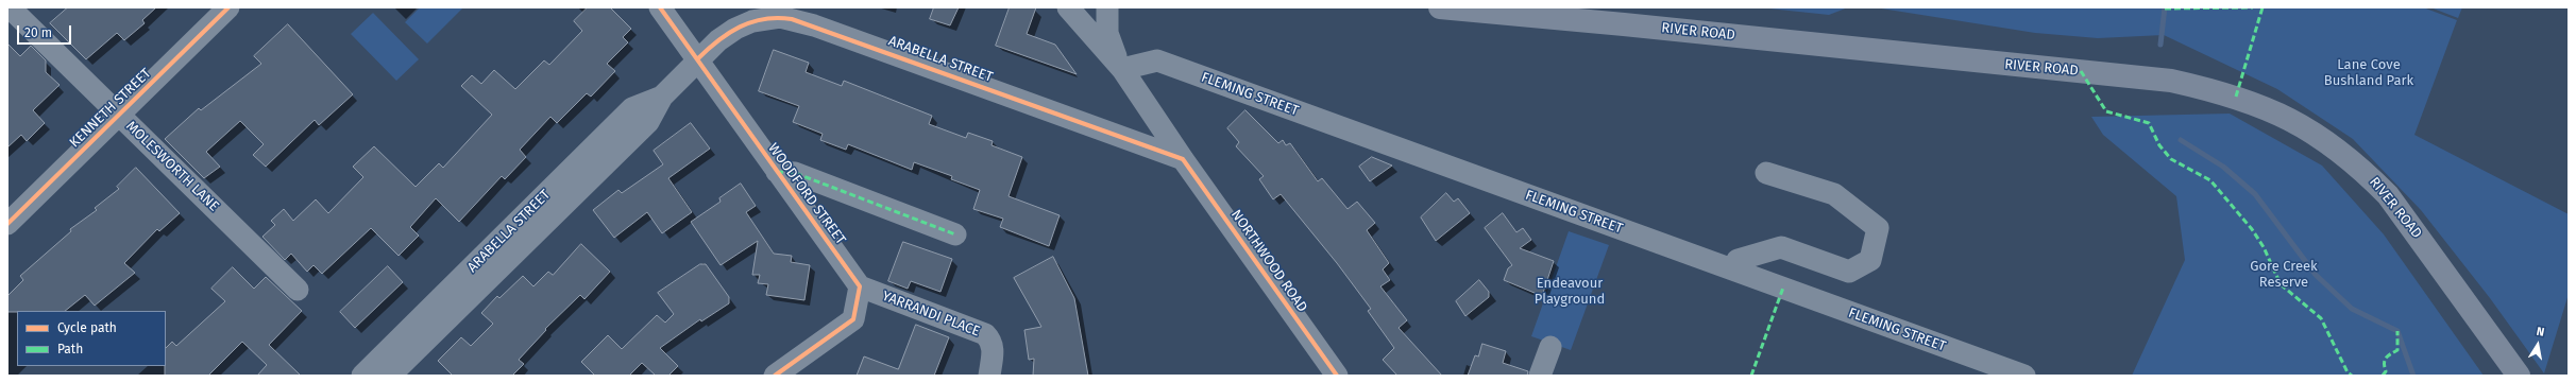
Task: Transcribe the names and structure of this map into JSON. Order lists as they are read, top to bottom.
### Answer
{
  "streets": {
    "main road": ["RIVER ROAD"],
    "street": [
      "ARABELLA STREET",
      "FLEMING STREET",
      "KENNETH STREET",
      "MOLESWORTH LANE",
      "WOODFORD STREET",
      "NORTHWOOD ROAD",
      "YARRANDI PLACE"
    ]
  },
  "crossings": [
    ["ARABELLA STREET", "WOODFORD STREET"],
    ["ARABELLA STREET", "NORTHWOOD ROAD"],
    ["FLEMING STREET", "NORTHWOOD ROAD"],
    ["KENNETH STREET", "MOLESWORTH LANE"],
    ["WOODFORD STREET", "YARRANDI PLACE"]
  ],
  "parks": ["Lane Cove Bushland Park", "Gore Creek Reserve", "Endeavour Playground"],
  "legend": ["Cycle path", "Path"],
  "scale_bar": "20 m",
  "north": "top"
}
